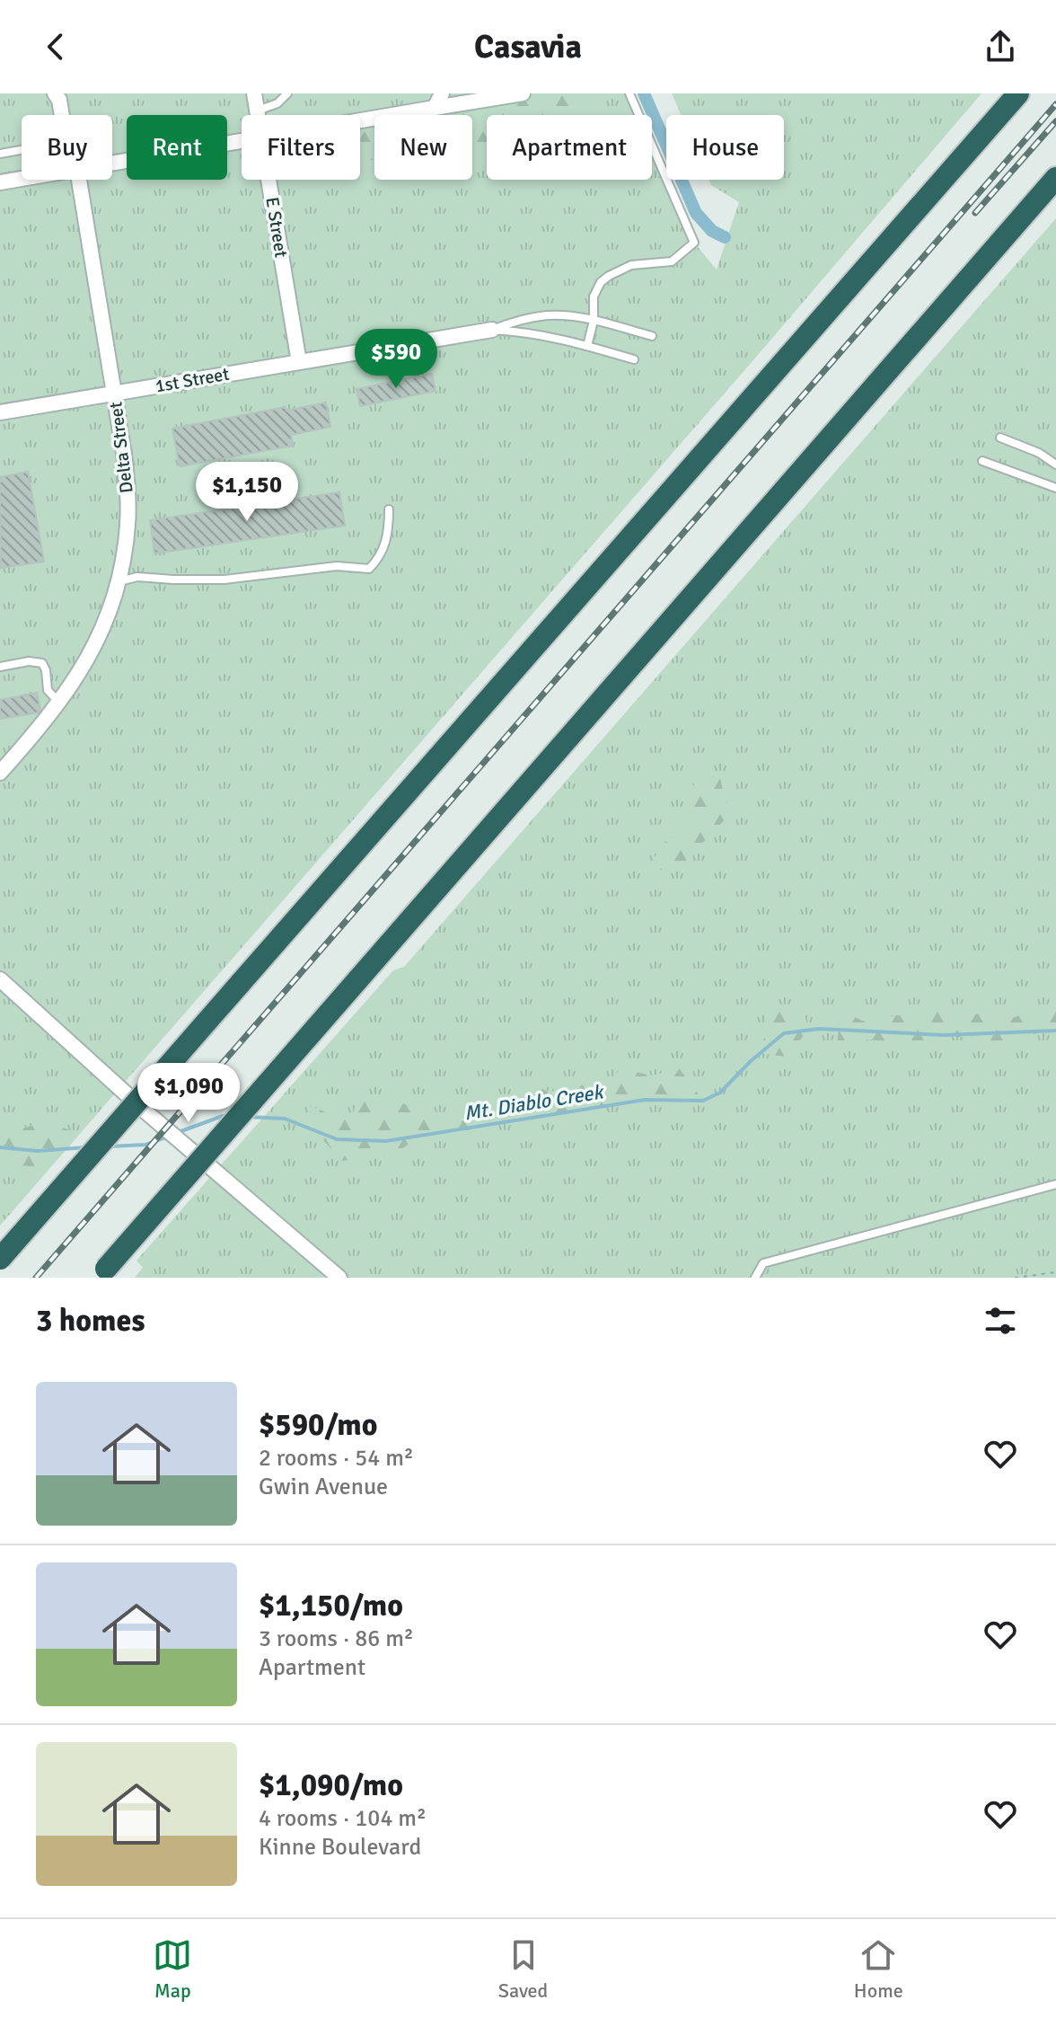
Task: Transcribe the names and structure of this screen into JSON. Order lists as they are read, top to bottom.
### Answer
{
  "streets": {
    "street": ["E Street", "1st Street", "Delta Street"]
  },
  "crossings": [
    ["E Street", "1st Street"],
    ["1st Street", "Delta Street"]
  ],
  "water": ["Mt. Diablo Creek"],
  "page": {
    "header": "Casavia",
    "chip": [
      "Buy",
      "Rent",
      "Filters",
      "New",
      "Apartment",
      "House"
    ],
    "price": ["$590", "$1,150", "$1,090"],
    "heading": "3 homes",
    "list": [
      {
        "name": "$590/mo",
        "note": "2 rooms · 54 m² · Gwin Avenue"
      },
      {
        "name": "$1,150/mo",
        "note": "3 rooms · 86 m² · Apartment"
      },
      {
        "name": "$1,090/mo",
        "note": "4 rooms · 104 m² · Kinne Boulevard"
      }
    ],
    "tabs": ["Map", "Saved", "Home"]
  }
}
